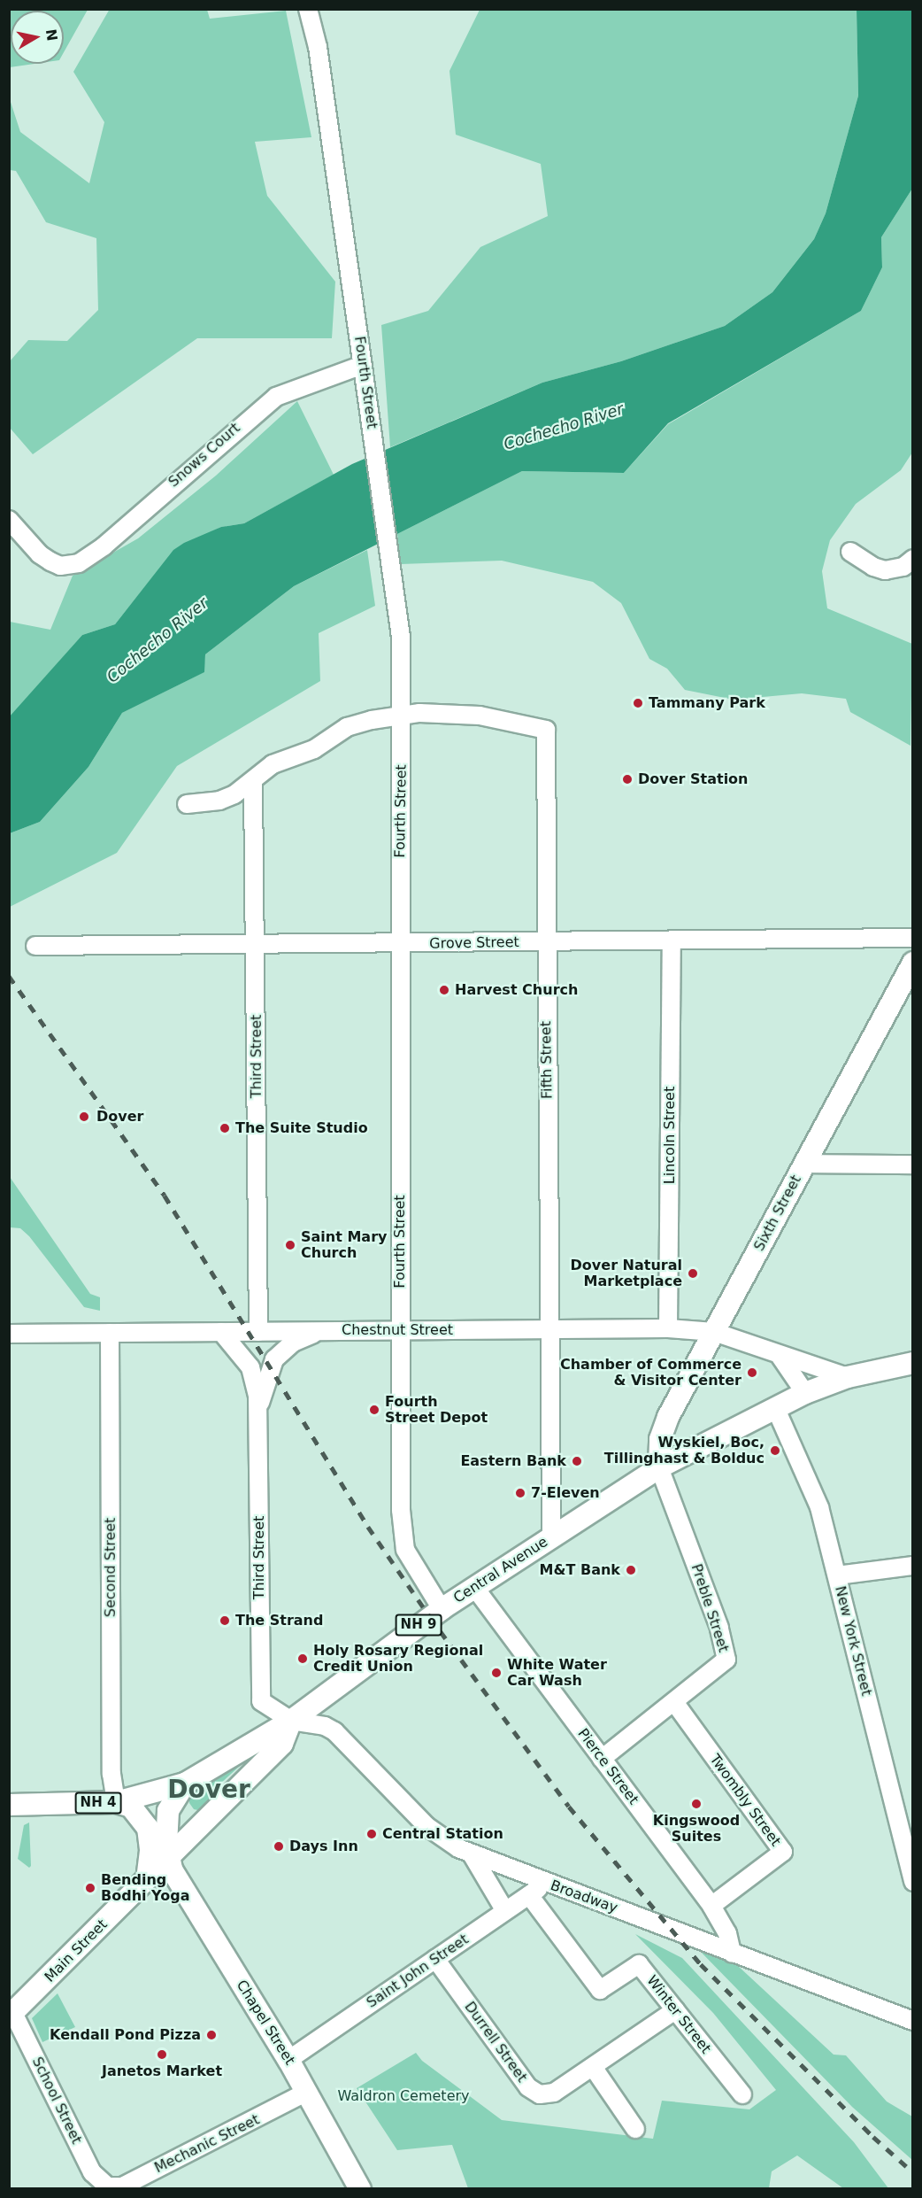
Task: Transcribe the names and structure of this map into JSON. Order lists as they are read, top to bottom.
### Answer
{
  "streets": {
    "main road": [
      "Sixth Street",
      "Central Avenue",
      "NH 9",
      "NH 4",
      "Main Street",
      "Chapel Street"
    ],
    "street": [
      "Fourth Street",
      "Snows Court",
      "Grove Street",
      "Third Street",
      "Fifth Street",
      "Lincoln Street",
      "Chestnut Street",
      "Second Street",
      "Preble Street",
      "New York Street",
      "Pierce Street",
      "Twombly Street",
      "Broadway",
      "Saint John Street",
      "Winter Street",
      "Durrell Street",
      "School Street",
      "Mechanic Street"
    ]
  },
  "crossings": [
    ["Fourth Street", "Snows Court"],
    ["Fourth Street", "Grove Street"],
    ["Fourth Street", "Fifth Street"],
    ["Fourth Street", "Chestnut Street"],
    ["Fourth Street", "Central Avenue"],
    ["Grove Street", "Third Street"],
    ["Grove Street", "Fifth Street"],
    ["Grove Street", "Lincoln Street"],
    ["Third Street", "Chestnut Street"],
    ["Third Street", "Central Avenue"],
    ["Third Street", "Broadway"],
    ["Third Street", "Main Street"],
    ["Fifth Street", "Chestnut Street"],
    ["Fifth Street", "Central Avenue"],
    ["Lincoln Street", "Chestnut Street"],
    ["Sixth Street", "Chestnut Street"],
    ["Sixth Street", "Central Avenue"],
    ["Sixth Street", "Preble Street"],
    ["Chestnut Street", "Second Street"],
    ["Chestnut Street", "Central Avenue"],
    ["Second Street", "Central Avenue"],
    ["Central Avenue", "Preble Street"],
    ["Central Avenue", "New York Street"],
    ["Central Avenue", "Pierce Street"],
    ["Central Avenue", "Broadway"],
    ["Central Avenue", "Main Street"],
    ["Preble Street", "Pierce Street"],
    ["Preble Street", "Twombly Street"],
    ["Pierce Street", "Twombly Street"],
    ["Pierce Street", "Broadway"],
    ["Broadway", "Main Street"],
    ["Broadway", "Saint John Street"],
    ["Main Street", "Chapel Street"],
    ["Main Street", "School Street"],
    ["Saint John Street", "Winter Street"],
    ["Saint John Street", "Chapel Street"],
    ["Saint John Street", "Durrell Street"],
    ["Winter Street", "Durrell Street"],
    ["Chapel Street", "Mechanic Street"],
    ["School Street", "Mechanic Street"]
  ],
  "districts": ["Dover"],
  "water": ["Cochecho River"],
  "parks": ["Waldron Cemetery"],
  "places": [
    "Tammany Park",
    "Dover Station",
    "Harvest Church",
    "Dover",
    "The Suite Studio",
    "Saint Mary Church",
    "Dover Natural Marketplace",
    "Chamber of Commerce & Visitor Center",
    "Fourth Street Depot",
    "Wyskiel, Boc, Tillinghast & Bolduc",
    "Eastern Bank",
    "7-Eleven",
    "M&T Bank",
    "The Strand",
    "Holy Rosary Regional Credit Union",
    "White Water Car Wash",
    "Kingswood Suites",
    "Central Station",
    "Days Inn",
    "Bending Bodhi Yoga",
    "Kendall Pond Pizza",
    "Janetos Market"
  ],
  "north": "right"
}
